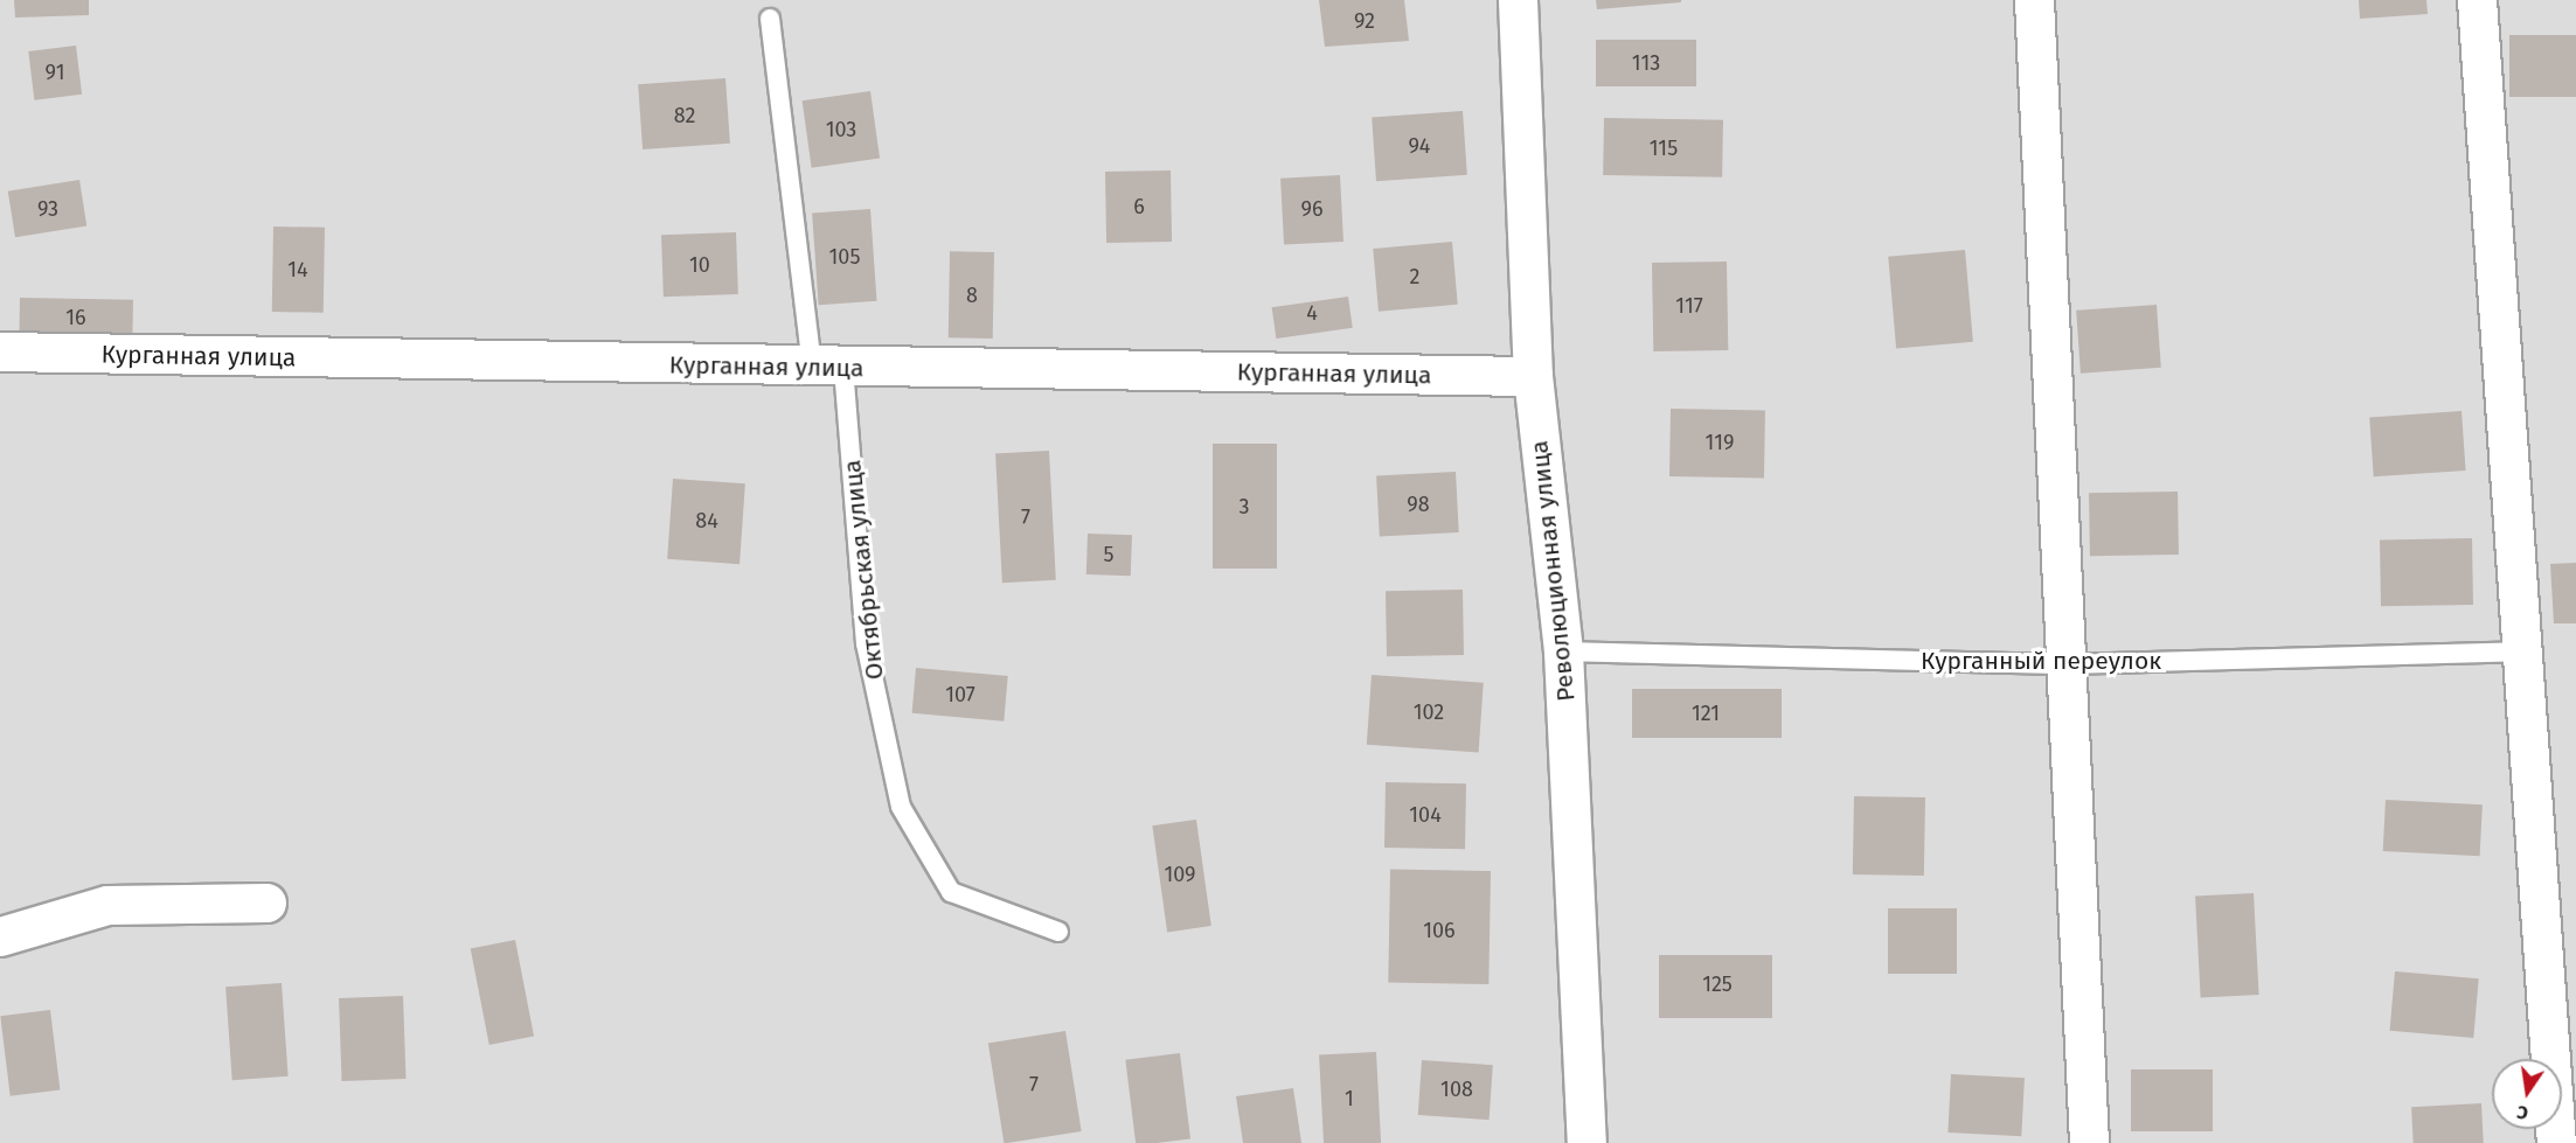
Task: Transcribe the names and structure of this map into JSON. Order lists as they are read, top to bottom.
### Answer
{
  "streets": {
    "street": ["Курганная улица", "Революционная улица"],
    "lane": ["Октябрьская улица", "Курганный переулок"]
  },
  "crossings": [
    ["Курганная улица", "Октябрьская улица"],
    ["Курганная улица", "Революционная улица"],
    ["Революционная улица", "Курганный переулок"]
  ],
  "house_numbers": [
    "92",
    "113",
    "91",
    "82",
    "103",
    "94",
    "115",
    "6",
    "93",
    "96",
    "105",
    "10",
    "14",
    "2",
    "8",
    "117",
    "4",
    "16",
    "119",
    "98",
    "3",
    "7",
    "84",
    "5",
    "107",
    "102",
    "121",
    "104",
    "109",
    "106",
    "125",
    "7",
    "108",
    "1"
  ],
  "north": "bottom"
}
